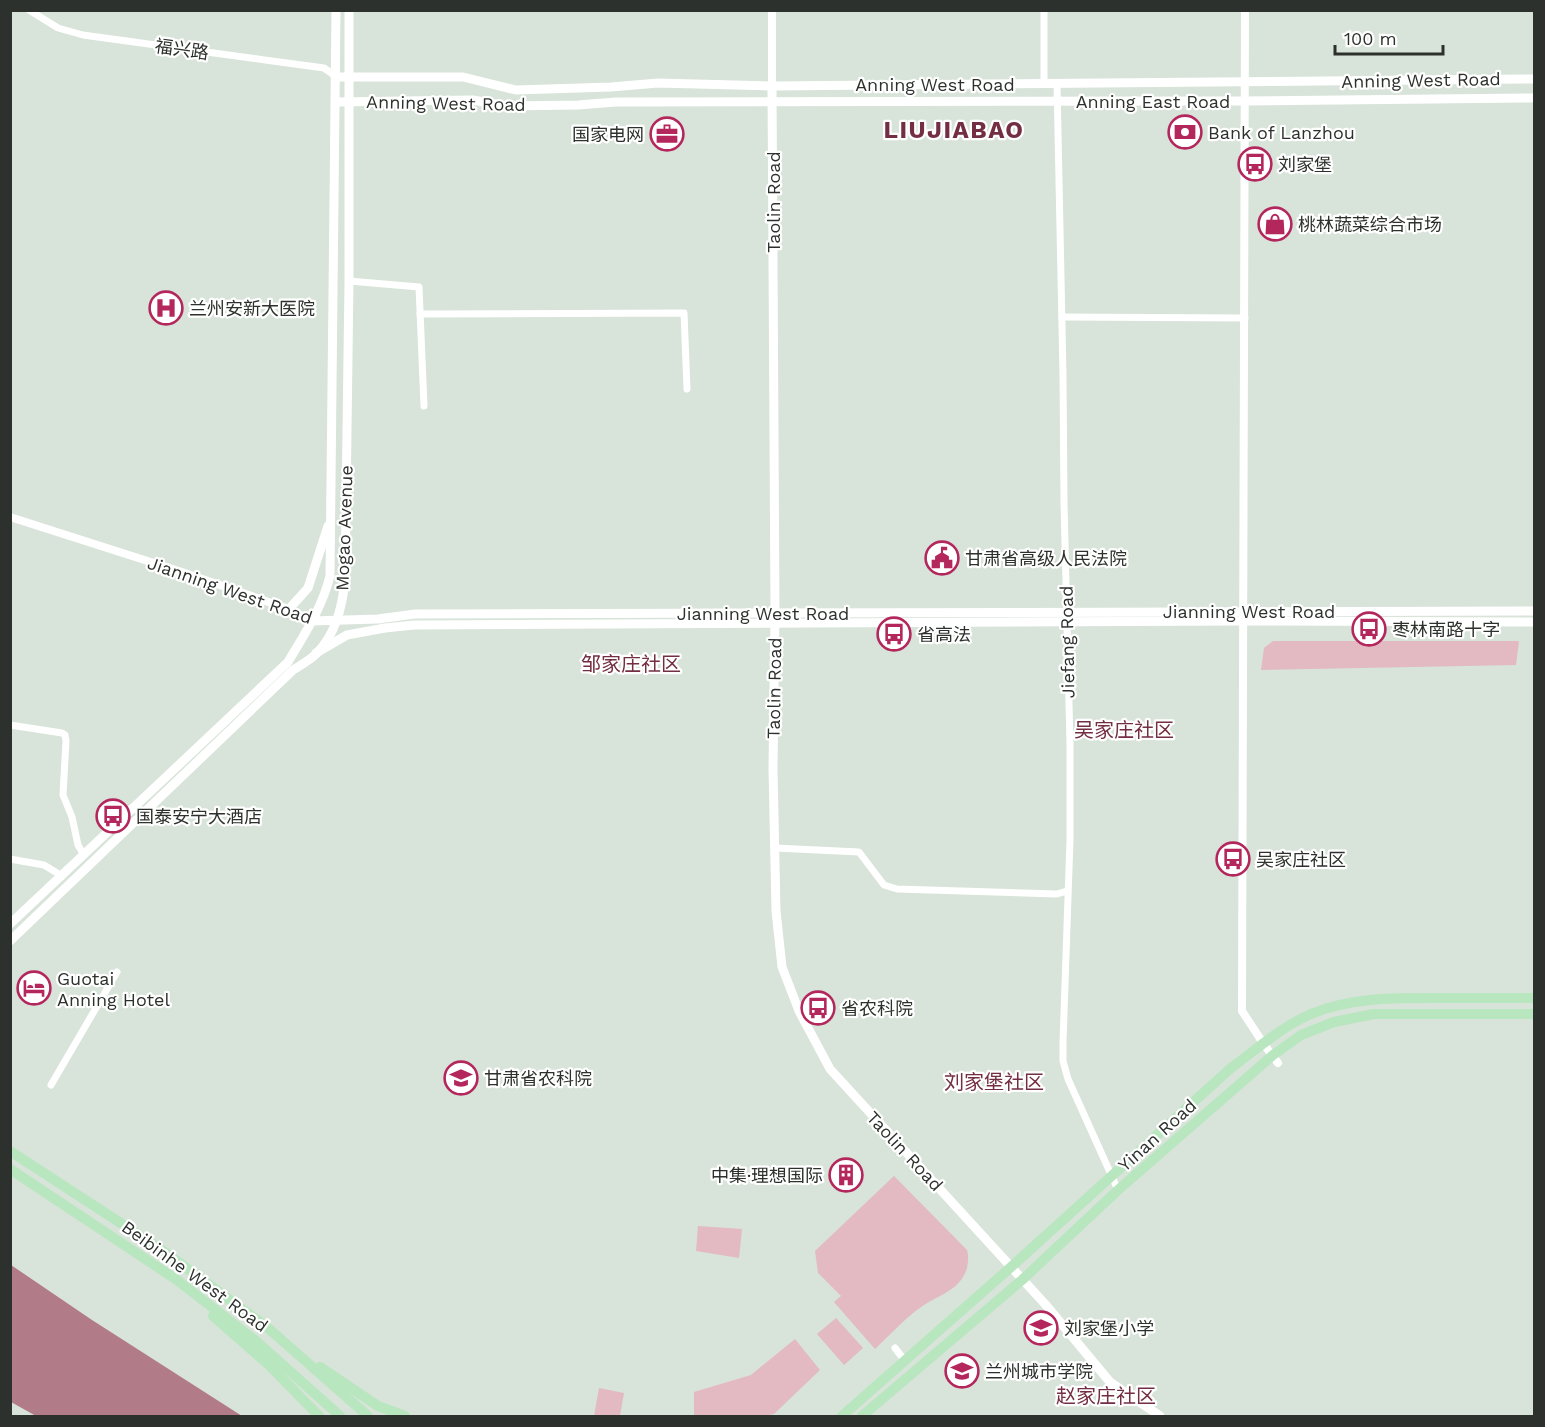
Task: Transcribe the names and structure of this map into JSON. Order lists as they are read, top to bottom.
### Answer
{
  "streets": {
    "main road": [
      "Anning West Road",
      "Anning East Road",
      "Taolin Road",
      "Mogao Avenue",
      "Jianning West Road",
      "Yinan Road",
      "Beibinhe West Road"
    ],
    "street": ["福兴路", "Jiefang Road"]
  },
  "crossings": [
    ["福兴路", "Anning West Road"],
    ["福兴路", "Mogao Avenue"],
    ["Anning West Road", "Anning East Road"],
    ["Anning West Road", "Taolin Road"],
    ["Anning West Road", "Mogao Avenue"],
    ["Anning West Road", "Jiefang Road"],
    ["Anning East Road", "Taolin Road"],
    ["Anning East Road", "Jiefang Road"],
    ["Taolin Road", "Jianning West Road"],
    ["Taolin Road", "Yinan Road"],
    ["Mogao Avenue", "Jianning West Road"],
    ["Jianning West Road", "Jiefang Road"],
    ["Jiefang Road", "Yinan Road"]
  ],
  "districts": [
    "LIUJIABAO",
    "邹家庄社区",
    "吴家庄社区",
    "刘家堡社区",
    "赵家庄社区"
  ],
  "places": {
    "bank": ["Bank of Lanzhou"],
    "office": ["国家电网"],
    "bus stop": [
      "刘家堡",
      "枣林南路十字",
      "省高法",
      "国泰安宁大酒店",
      "吴家庄社区",
      "省农科院"
    ],
    "shop": ["桃林蔬菜综合市场"],
    "hospital": ["兰州安新大医院"],
    "public building": ["甘肃省高级人民法院"],
    "hotel": ["Guotai Anning Hotel"],
    "school or university": ["甘肃省农科院", "刘家堡小学", "兰州城市学院"],
    "building": ["中集·理想国际"]
  },
  "scale_bar": "100 m"
}
